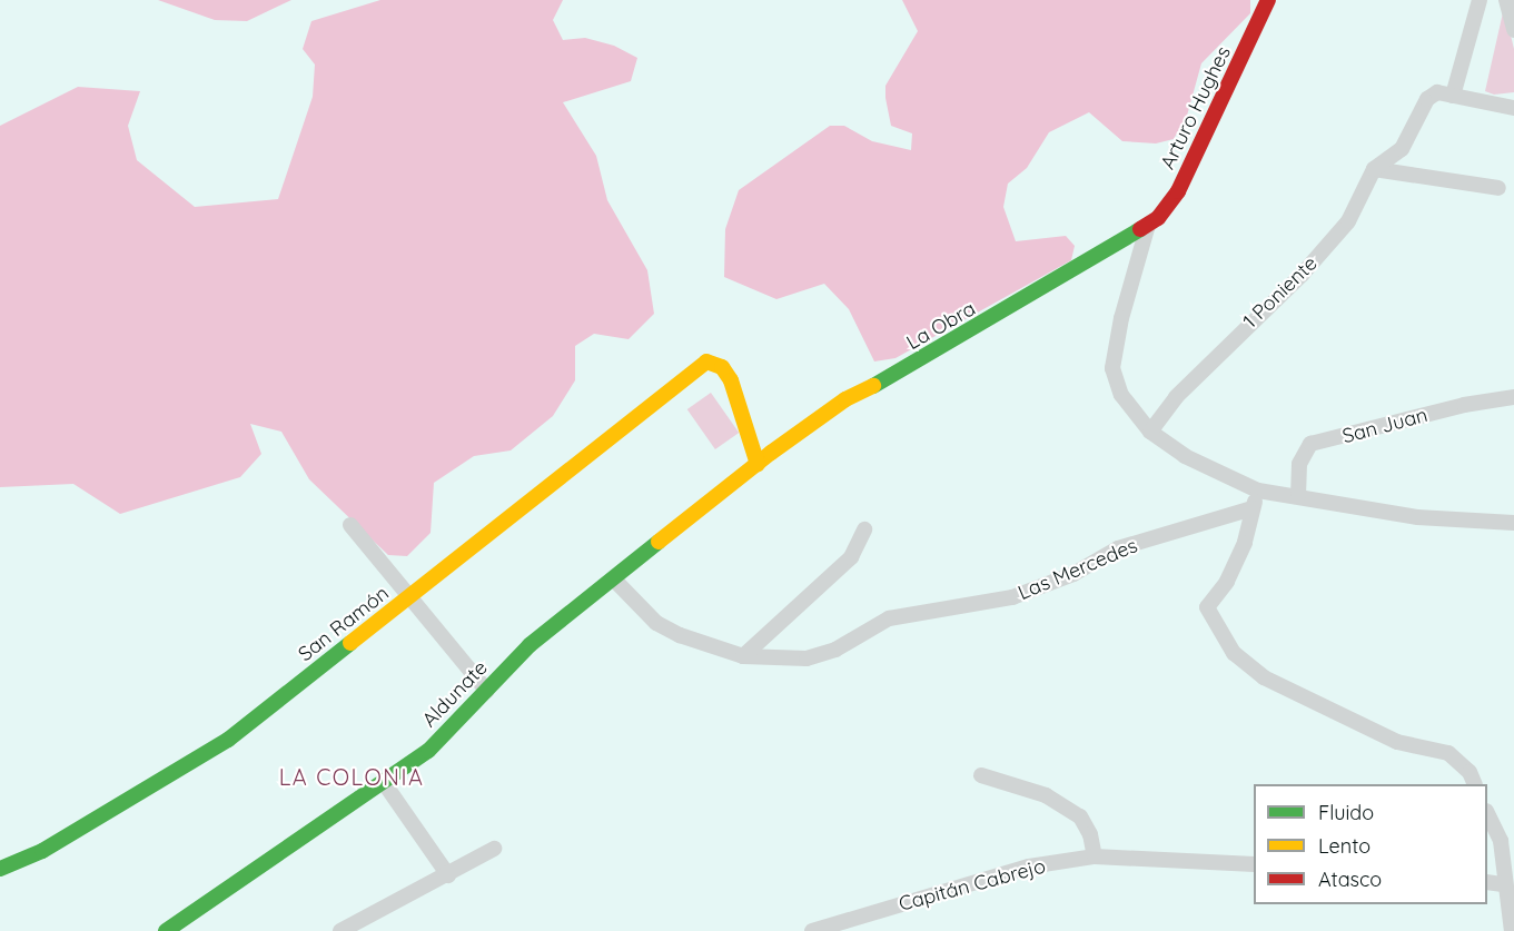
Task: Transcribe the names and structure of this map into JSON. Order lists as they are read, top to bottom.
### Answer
{
  "streets": {
    "street": [
      "Arturo Hughes",
      "1 Poniente",
      "La Obra",
      "San Juan",
      "Las Mercedes",
      "San Ramón",
      "Aldunate",
      "Capitán Cabrejo"
    ]
  },
  "crossings": [
    ["Arturo Hughes", "La Obra"],
    ["La Obra", "San Ramón"],
    ["La Obra", "Aldunate"],
    ["Las Mercedes", "Aldunate"],
    ["San Ramón", "Aldunate"]
  ],
  "districts": ["LA COLONIA"],
  "legend": ["Fluido", "Lento", "Atasco"]
}
